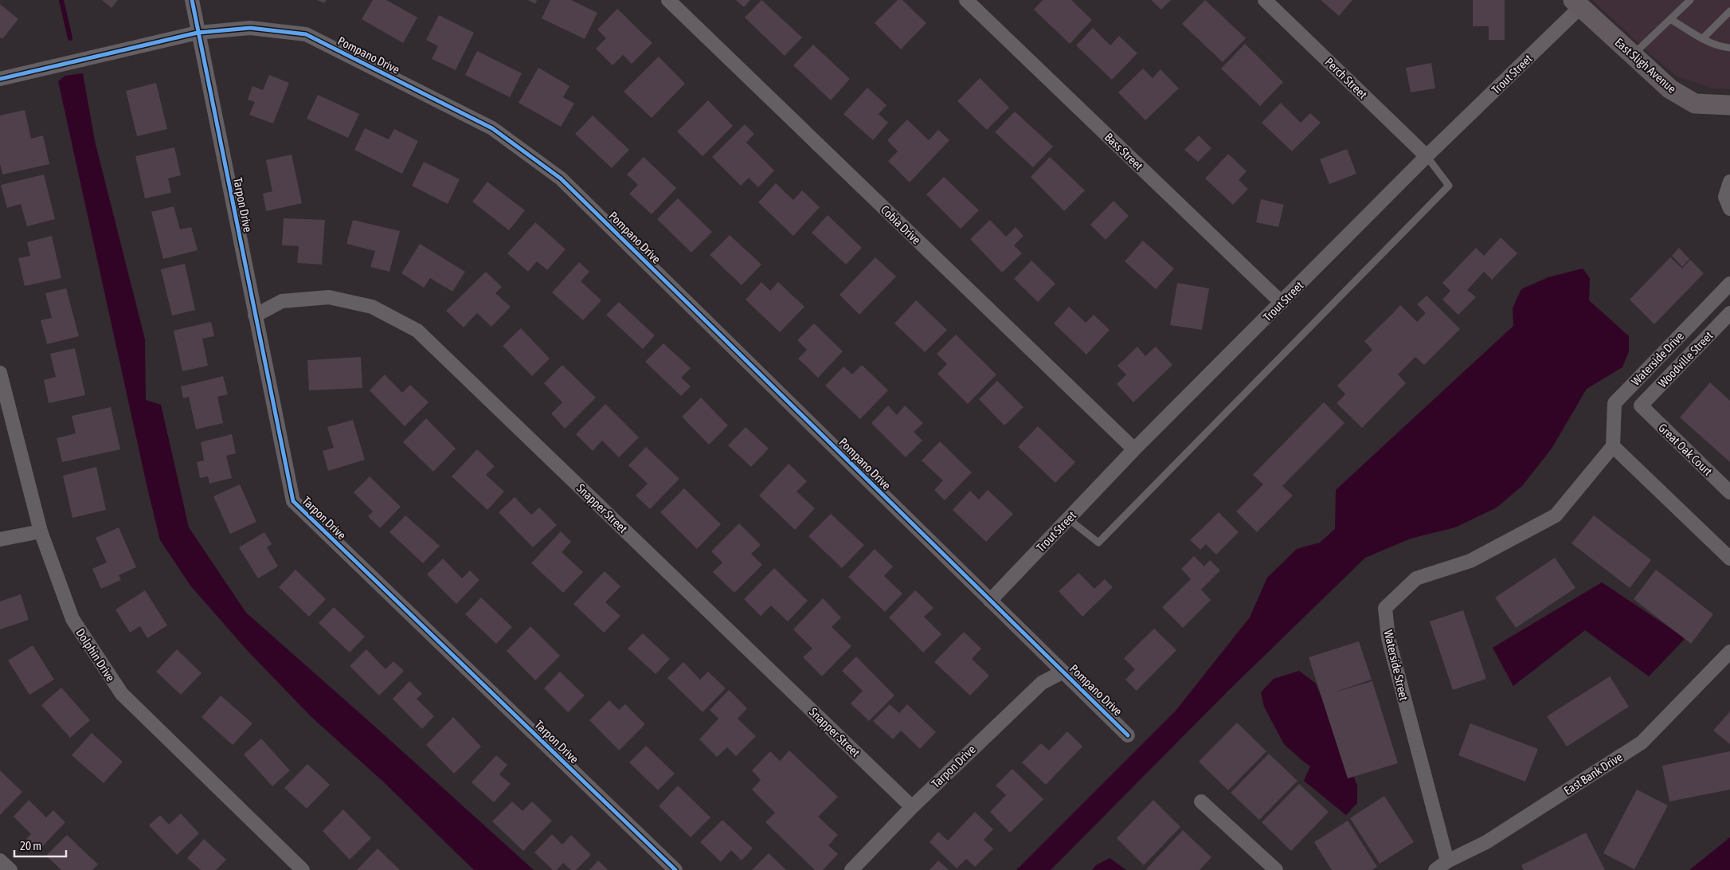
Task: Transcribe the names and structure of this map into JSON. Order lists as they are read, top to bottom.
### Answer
{
  "streets": {
    "street": [
      "Pompano Drive",
      "East Sligh Avenue",
      "Trout Street",
      "Perch Street",
      "Bass Street",
      "Tarpon Drive",
      "Cobia Drive",
      "Waterside Drive",
      "Woodville Street",
      "Great Oak Court",
      "Snapper Street",
      "Dolphin Drive",
      "Waterside Street",
      "East Bank Drive"
    ]
  },
  "crossings": [
    ["Pompano Drive", "Trout Street"],
    ["Pompano Drive", "Tarpon Drive"],
    ["East Sligh Avenue", "Trout Street"],
    ["Trout Street", "Perch Street"],
    ["Trout Street", "Bass Street"],
    ["Trout Street", "Cobia Drive"],
    ["Tarpon Drive", "Snapper Street"],
    ["Waterside Drive", "Waterside Street"],
    ["Woodville Street", "Great Oak Court"],
    ["Waterside Street", "East Bank Drive"]
  ],
  "scale_bar": "20 m"
}
